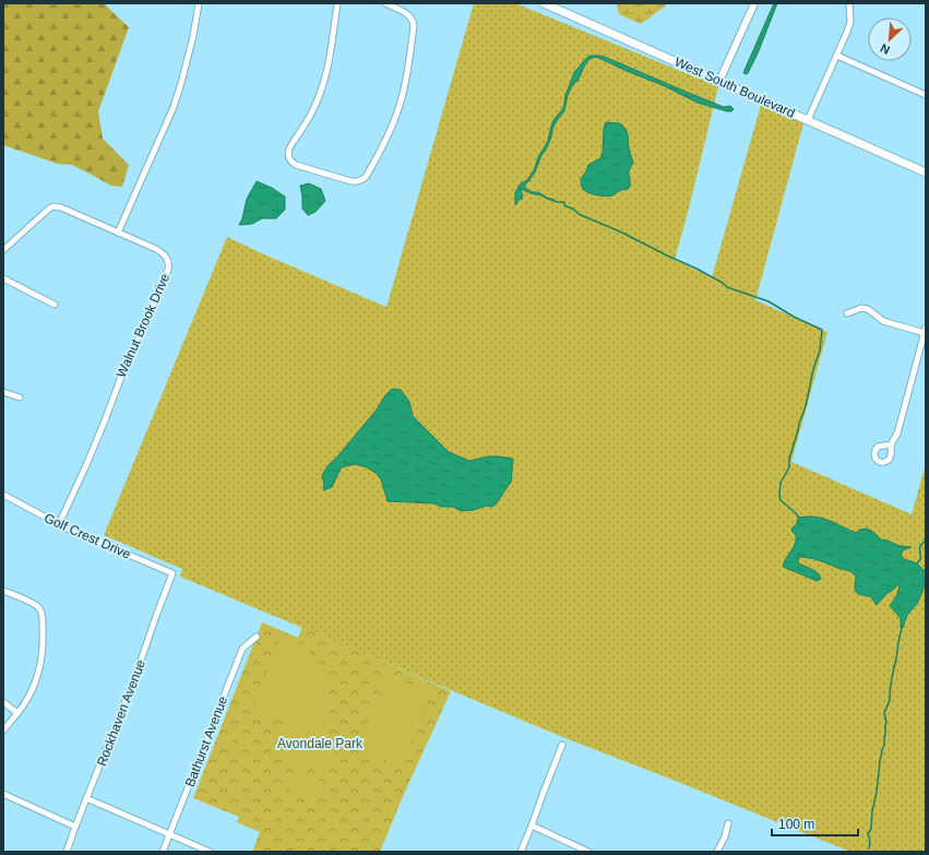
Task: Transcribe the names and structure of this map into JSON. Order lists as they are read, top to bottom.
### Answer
{
  "streets": {
    "main road": ["West South Boulevard"],
    "street": [
      "Walnut Brook Drive",
      "Golf Crest Drive",
      "Rockhaven Avenue",
      "Bathurst Avenue"
    ]
  },
  "crossings": [
    ["Walnut Brook Drive", "Golf Crest Drive"],
    ["Golf Crest Drive", "Rockhaven Avenue"]
  ],
  "parks": ["Avondale Park"],
  "scale_bar": "100 m",
  "north": "bottom left"
}
